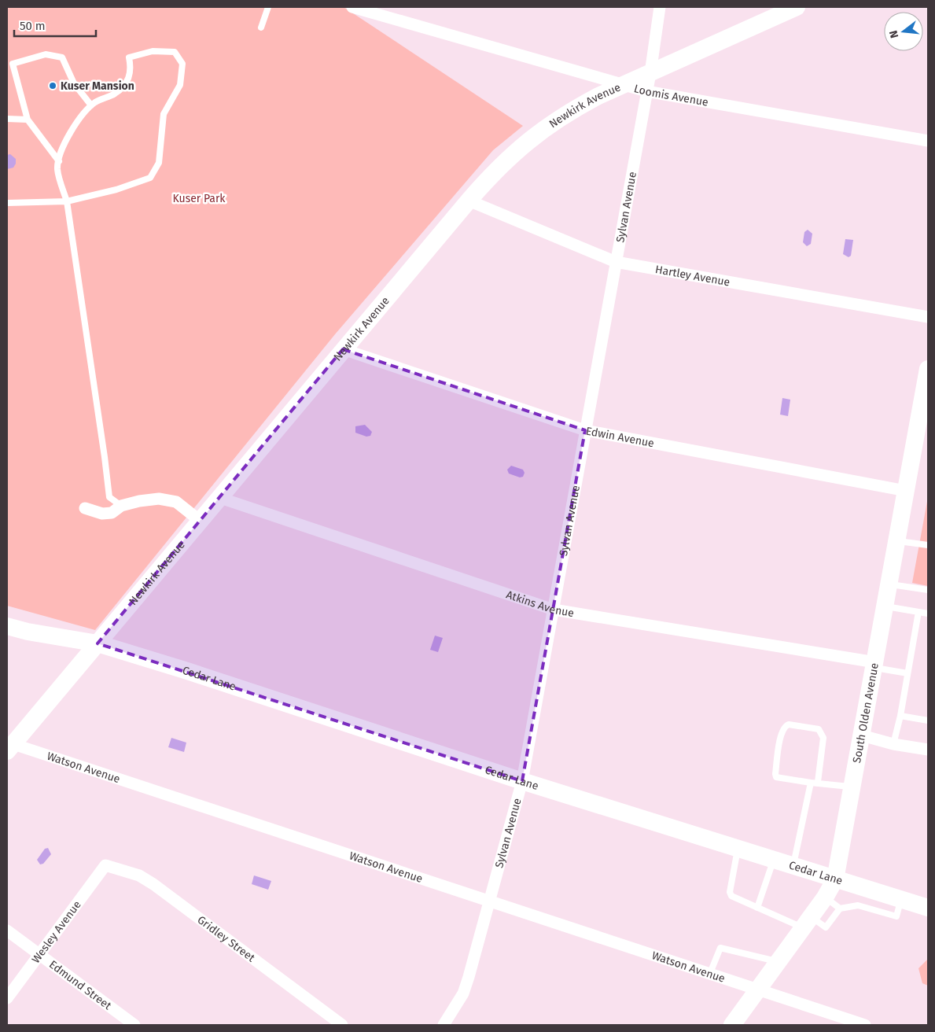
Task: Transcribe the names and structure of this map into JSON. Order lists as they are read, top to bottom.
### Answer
{
  "streets": {
    "street": [
      "Loomis Avenue",
      "Newkirk Avenue",
      "Sylvan Avenue",
      "Hartley Avenue",
      "Edwin Avenue",
      "Atkins Avenue",
      "Cedar Lane",
      "South Olden Avenue",
      "Watson Avenue",
      "Wesley Avenue",
      "Gridley Street",
      "Edmund Street"
    ]
  },
  "crossings": [
    ["Loomis Avenue", "Newkirk Avenue"],
    ["Loomis Avenue", "Sylvan Avenue"],
    ["Newkirk Avenue", "Sylvan Avenue"],
    ["Newkirk Avenue", "Hartley Avenue"],
    ["Newkirk Avenue", "Edwin Avenue"],
    ["Newkirk Avenue", "Atkins Avenue"],
    ["Newkirk Avenue", "Cedar Lane"],
    ["Newkirk Avenue", "Watson Avenue"],
    ["Sylvan Avenue", "Hartley Avenue"],
    ["Sylvan Avenue", "Edwin Avenue"],
    ["Sylvan Avenue", "Atkins Avenue"],
    ["Sylvan Avenue", "Cedar Lane"],
    ["Sylvan Avenue", "Watson Avenue"],
    ["Edwin Avenue", "South Olden Avenue"],
    ["Atkins Avenue", "South Olden Avenue"],
    ["Cedar Lane", "South Olden Avenue"],
    ["South Olden Avenue", "Watson Avenue"],
    ["Wesley Avenue", "Gridley Street"],
    ["Wesley Avenue", "Edmund Street"]
  ],
  "parks": ["Kuser Park"],
  "places": ["Kuser Mansion"],
  "scale_bar": "50 m",
  "north": "left"
}
